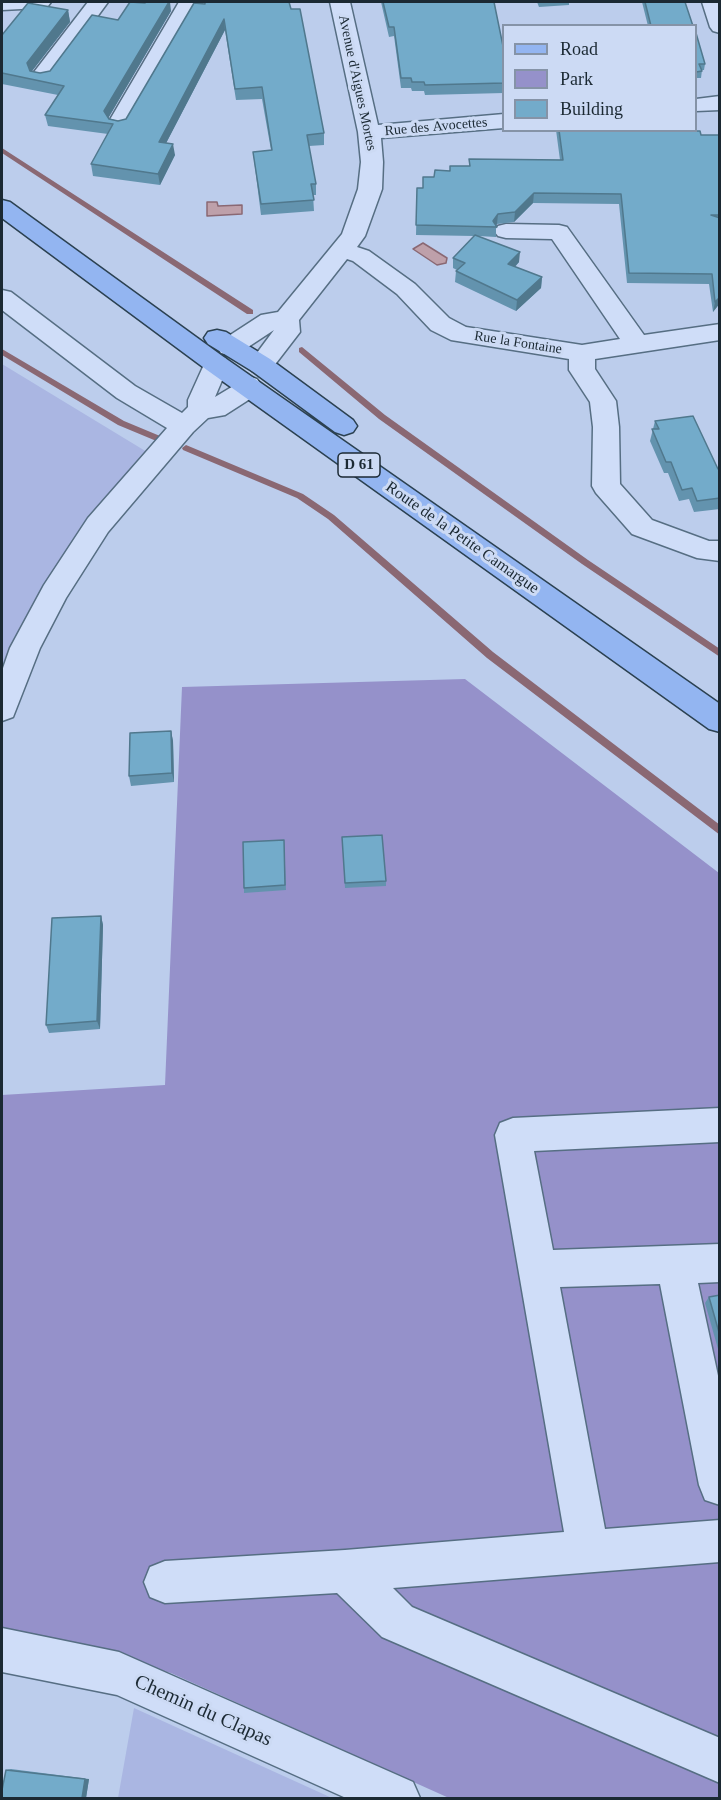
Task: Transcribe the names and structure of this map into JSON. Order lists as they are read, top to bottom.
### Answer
{
  "streets": {
    "main road": ["D 61", "Route de la Petite Camargue"],
    "street": [
      "Avenue d'Aigues Mortes",
      "Rue des Avocettes",
      "Rue la Fontaine",
      "Chemin du Clapas"
    ]
  },
  "crossings": [
    ["Avenue d'Aigues Mortes", "Rue des Avocettes"],
    ["Avenue d'Aigues Mortes", "Rue la Fontaine"],
    ["Avenue d'Aigues Mortes", "Route de la Petite Camargue"]
  ],
  "legend": ["Road", "Park", "Building"]
}
